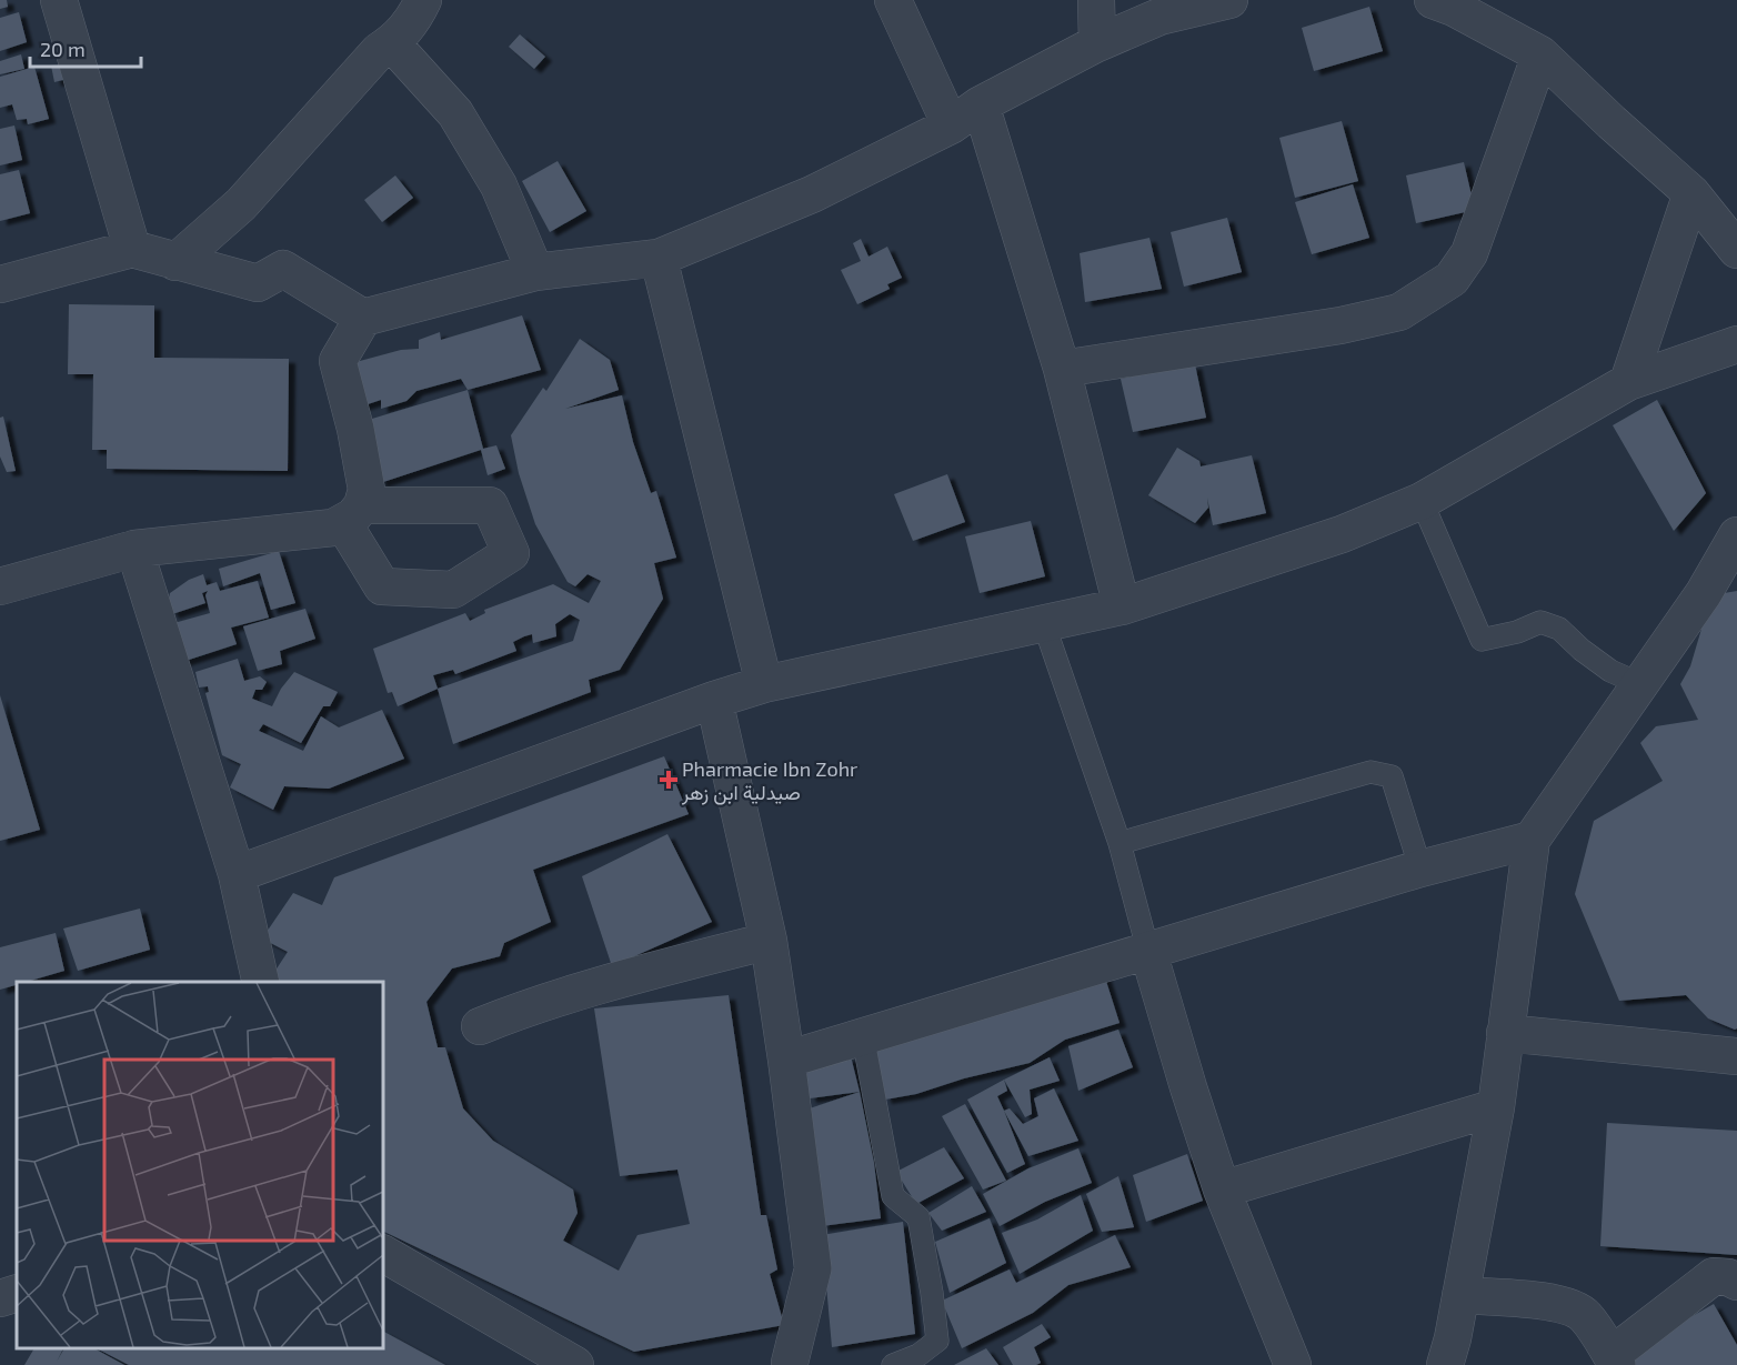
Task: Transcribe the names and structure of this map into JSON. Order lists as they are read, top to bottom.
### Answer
{
  "places": {
    "health": ["Pharmacie Ibn Zohr صيدلية ابن زهر"]
  },
  "scale_bar": "20 m"
}
